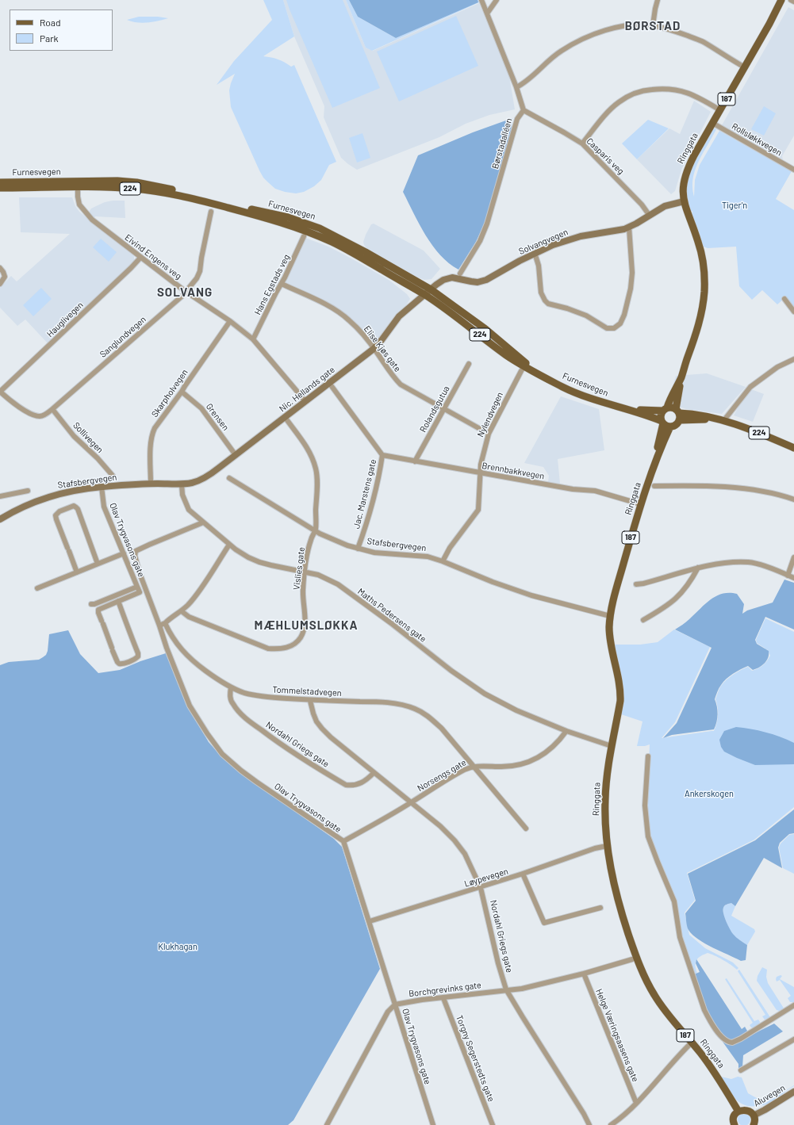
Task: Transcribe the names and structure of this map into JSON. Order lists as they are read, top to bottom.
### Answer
{
  "streets": {
    "main road": [
      "187",
      "Ringgata",
      "Furnesvegen",
      "224",
      "Solvangvegen",
      "Nic. Hellands gate",
      "Stafsbergvegen",
      "Aluvegen"
    ],
    "street": [
      "Rollsløkkvegen",
      "Børstadalléen",
      "Casparis veg",
      "Eivind Engens veg",
      "Hans Egstads veg",
      "Hauglivegen",
      "Sanglundvegen",
      "Elise Kjøs gate",
      "Skarpholvegen",
      "Rolandsgutua",
      "Nylendvegen",
      "Grensen",
      "Sollivegen",
      "Brennbakkvegen",
      "Jac. Marstens gate",
      "Olav Trygvasons gate",
      "Vislies gate",
      "Maths Pedersens gate",
      "Tommelstadvegen",
      "Nordahl Griegs gate",
      "Norsengs gate",
      "Løypevegen",
      "Borchgrevinks gate",
      "Helge Væringsaasens gate",
      "Torgny Segerstedts gate"
    ]
  },
  "crossings": [
    ["Rollsløkkvegen", "Ringgata"],
    ["Børstadalléen", "Casparis veg"],
    ["Ringgata", "Furnesvegen"],
    ["Ringgata", "224"],
    ["Ringgata", "Solvangvegen"],
    ["Ringgata", "Brennbakkvegen"],
    ["Ringgata", "Stafsbergvegen"],
    ["Ringgata", "Maths Pedersens gate"],
    ["Ringgata", "Løypevegen"],
    ["Casparis veg", "Solvangvegen"],
    ["Furnesvegen", "224"],
    ["Furnesvegen", "Solvangvegen"],
    ["Furnesvegen", "Eivind Engens veg"],
    ["Furnesvegen", "Nic. Hellands gate"],
    ["Furnesvegen", "Nylendvegen"],
    ["Solvangvegen", "Nic. Hellands gate"],
    ["Eivind Engens veg", "Hans Egstads veg"],
    ["Eivind Engens veg", "Hauglivegen"],
    ["Eivind Engens veg", "Sanglundvegen"],
    ["Eivind Engens veg", "Nic. Hellands gate"],
    ["Eivind Engens veg", "Skarpholvegen"],
    ["Hans Egstads veg", "Elise Kjøs gate"],
    ["Hauglivegen", "Sanglundvegen"],
    ["Sanglundvegen", "Sollivegen"],
    ["Elise Kjøs gate", "Nic. Hellands gate"],
    ["Elise Kjøs gate", "Rolandsgutua"],
    ["Elise Kjøs gate", "Nylendvegen"],
    ["Nic. Hellands gate", "Grensen"],
    ["Nic. Hellands gate", "Stafsbergvegen"],
    ["Nic. Hellands gate", "Jac. Marstens gate"],
    ["Nic. Hellands gate", "Vislies gate"],
    ["Nic. Hellands gate", "Maths Pedersens gate"],
    ["Skarpholvegen", "Grensen"],
    ["Skarpholvegen", "Stafsbergvegen"],
    ["Rolandsgutua", "Brennbakkvegen"],
    ["Nylendvegen", "Brennbakkvegen"],
    ["Nylendvegen", "Stafsbergvegen"],
    ["Brennbakkvegen", "Jac. Marstens gate"],
    ["Stafsbergvegen", "Jac. Marstens gate"],
    ["Stafsbergvegen", "Olav Trygvasons gate"],
    ["Stafsbergvegen", "Vislies gate"],
    ["Stafsbergvegen", "Maths Pedersens gate"],
    ["Olav Trygvasons gate", "Maths Pedersens gate"],
    ["Olav Trygvasons gate", "Norsengs gate"],
    ["Olav Trygvasons gate", "Løypevegen"],
    ["Olav Trygvasons gate", "Borchgrevinks gate"],
    ["Vislies gate", "Maths Pedersens gate"],
    ["Maths Pedersens gate", "Norsengs gate"],
    ["Tommelstadvegen", "Nordahl Griegs gate"],
    ["Tommelstadvegen", "Norsengs gate"],
    ["Nordahl Griegs gate", "Norsengs gate"],
    ["Nordahl Griegs gate", "Løypevegen"],
    ["Nordahl Griegs gate", "Borchgrevinks gate"],
    ["Borchgrevinks gate", "Helge Væringsaasens gate"],
    ["Borchgrevinks gate", "Torgny Segerstedts gate"]
  ],
  "districts": ["BØRSTAD", "SOLVANG", "MÆHLUMSLØKKA"],
  "parks": ["Tiger'n", "Ankerskogen", "Klukhagan"],
  "legend": ["Road", "Park"]
}
